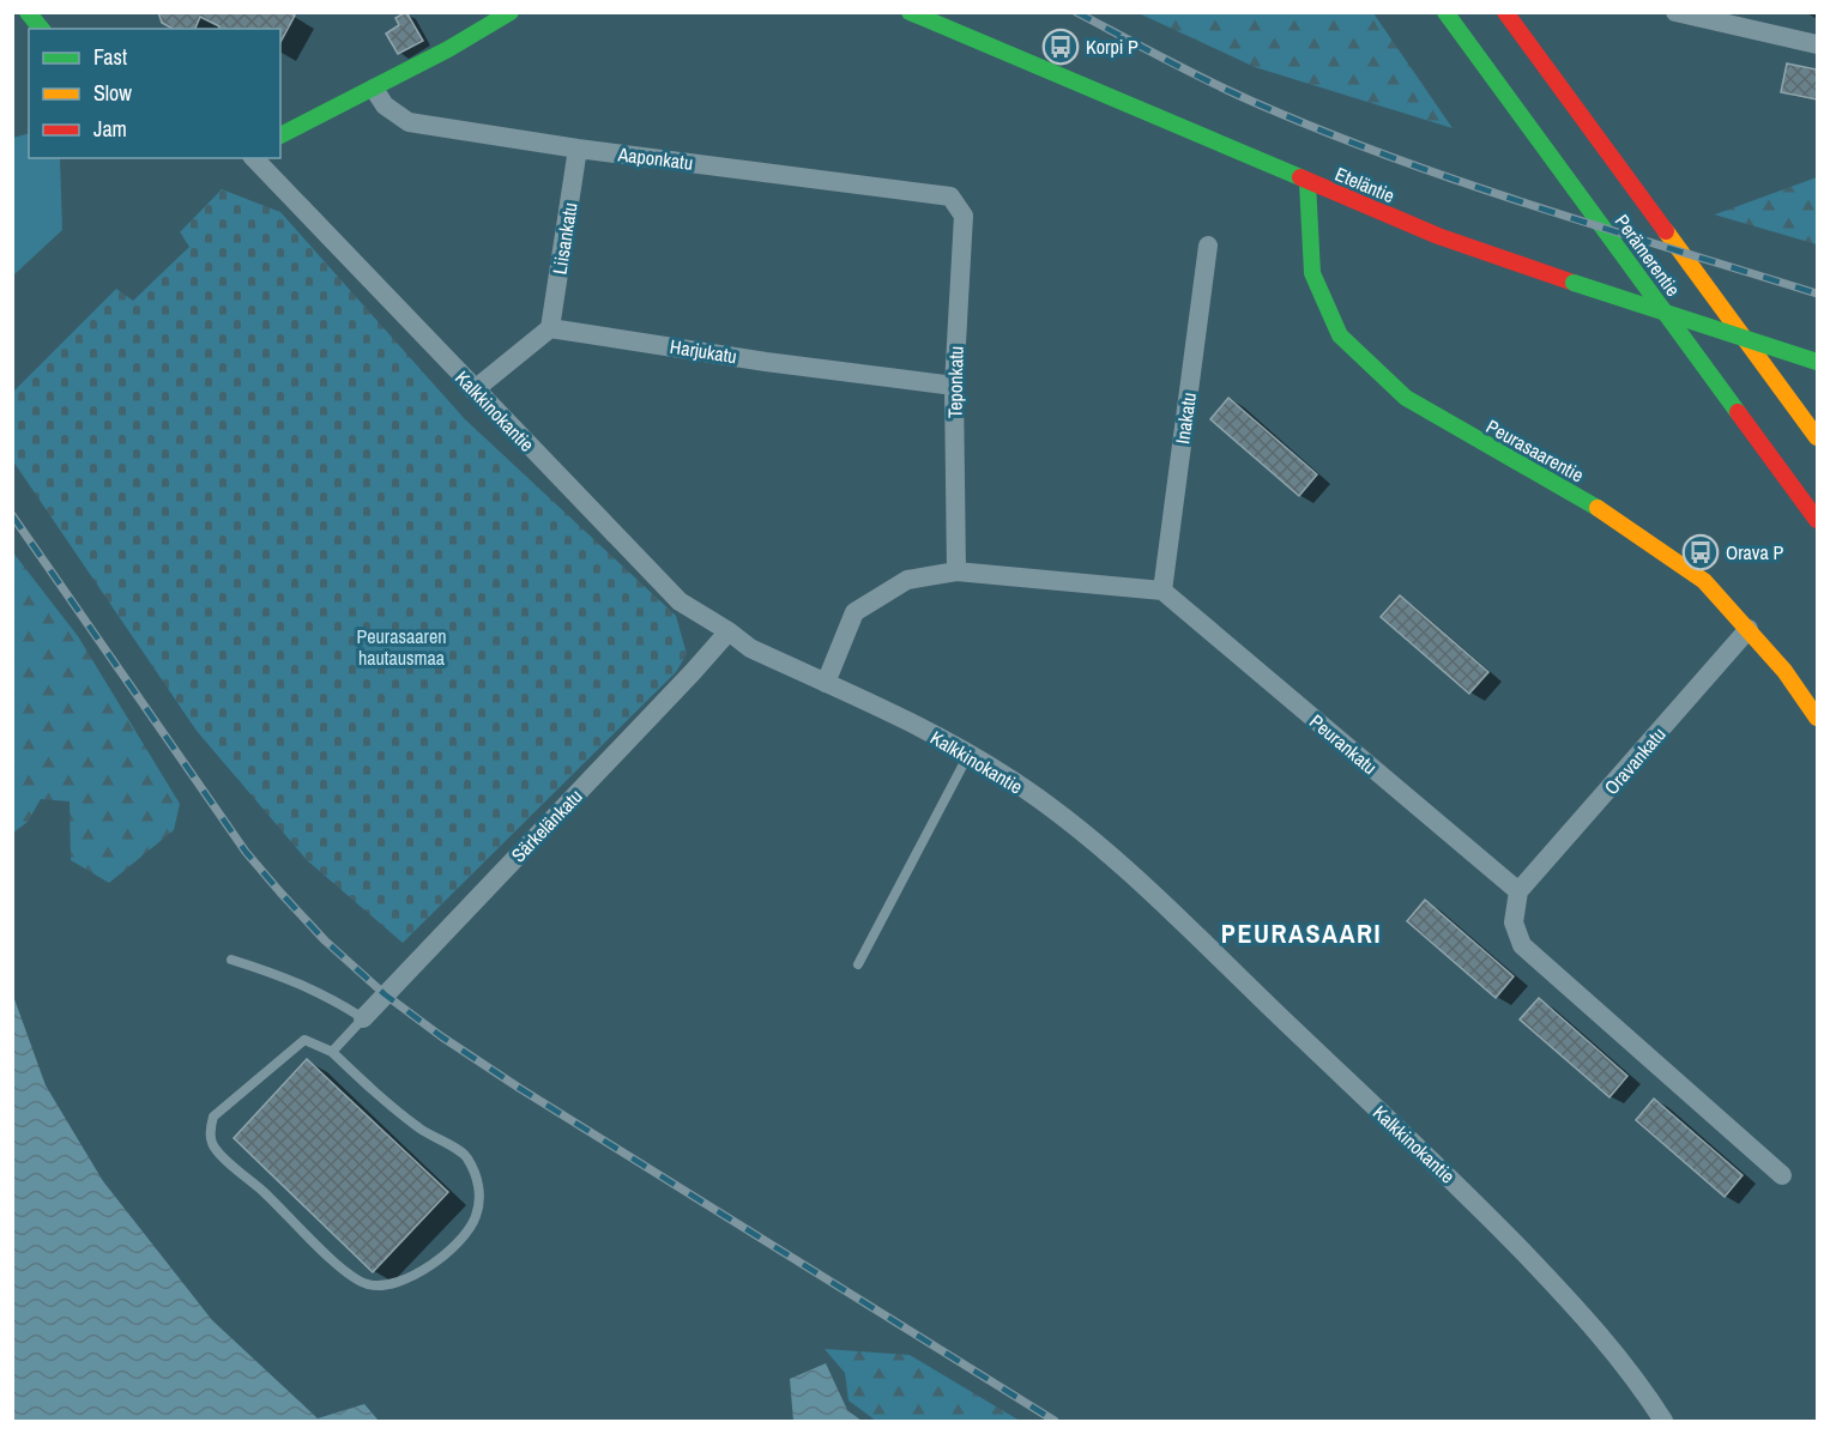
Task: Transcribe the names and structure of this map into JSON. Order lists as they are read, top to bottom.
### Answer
{
  "streets": {
    "main road": ["Eteläntie", "Perämerentie", "Peurasaarentie"],
    "street": [
      "Aaponkatu",
      "Liisankatu",
      "Harjukatu",
      "Teponkatu",
      "Kalkkinokantie",
      "Inakatu",
      "Peurankatu",
      "Oravankatu",
      "Särkelänkatu"
    ]
  },
  "crossings": [
    ["Aaponkatu", "Liisankatu"],
    ["Aaponkatu", "Teponkatu"],
    ["Eteläntie", "Peurasaarentie"],
    ["Liisankatu", "Harjukatu"],
    ["Harjukatu", "Teponkatu"],
    ["Kalkkinokantie", "Särkelänkatu"],
    ["Inakatu", "Peurankatu"],
    ["Peurasaarentie", "Oravankatu"],
    ["Peurankatu", "Oravankatu"]
  ],
  "districts": ["PEURASAARI"],
  "parks": ["Peurasaaren hautausmaa"],
  "places": {
    "bus stop": ["Korpi P", "Orava P"]
  },
  "legend": ["Fast", "Slow", "Jam"]
}
